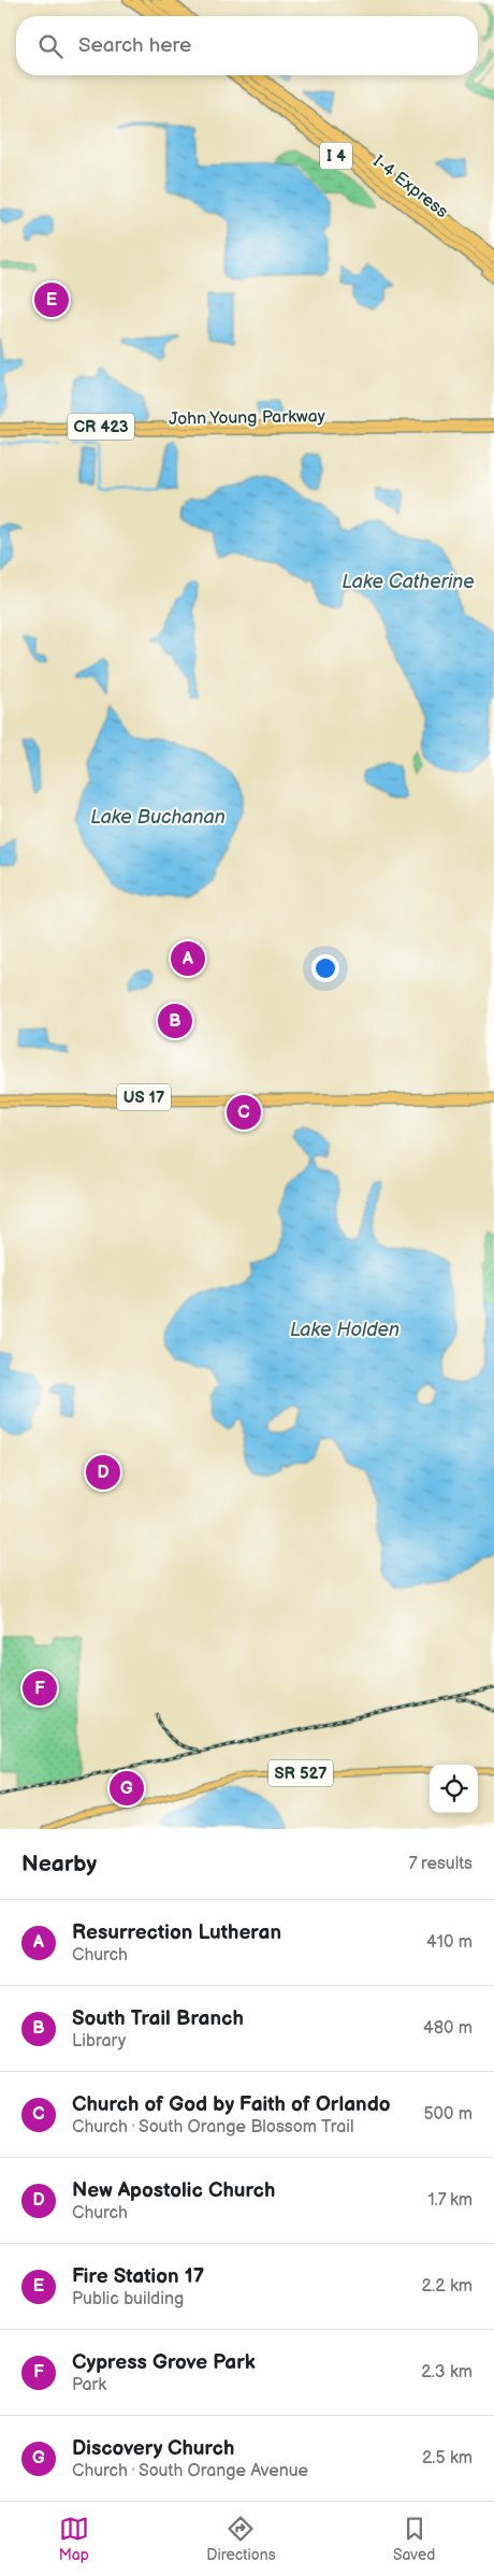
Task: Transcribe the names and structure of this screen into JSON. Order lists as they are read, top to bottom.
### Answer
{
  "streets": {
    "highway": [
      "I 4",
      "I-4 Express",
      "John Young Parkway",
      "CR 423"
    ],
    "main road": ["US 17", "SR 527"]
  },
  "water": ["Lake Catherine", "Lake Buchanan", "Lake Holden"],
  "page": {
    "search": "Search here",
    "pins": [
      "E",
      "A",
      "B",
      "C",
      "D",
      "F",
      "G"
    ],
    "heading": ["Nearby", "7 results"],
    "list": [
      {
        "mark": "A",
        "name": "Resurrection Lutheran",
        "note": "Church",
        "value": "410 m"
      },
      {
        "mark": "B",
        "name": "South Trail Branch",
        "note": "Library",
        "value": "480 m"
      },
      {
        "mark": "C",
        "name": "Church of God by Faith of Orlando",
        "note": "Church · South Orange Blossom Trail",
        "value": "500 m"
      },
      {
        "mark": "D",
        "name": "New Apostolic Church",
        "note": "Church",
        "value": "1.7 km"
      },
      {
        "mark": "E",
        "name": "Fire Station 17",
        "note": "Public building",
        "value": "2.2 km"
      },
      {
        "mark": "F",
        "name": "Cypress Grove Park",
        "note": "Park",
        "value": "2.3 km"
      },
      {
        "mark": "G",
        "name": "Discovery Church",
        "note": "Church · South Orange Avenue",
        "value": "2.5 km"
      }
    ],
    "nav": ["Map", "Directions", "Saved"]
  }
}
